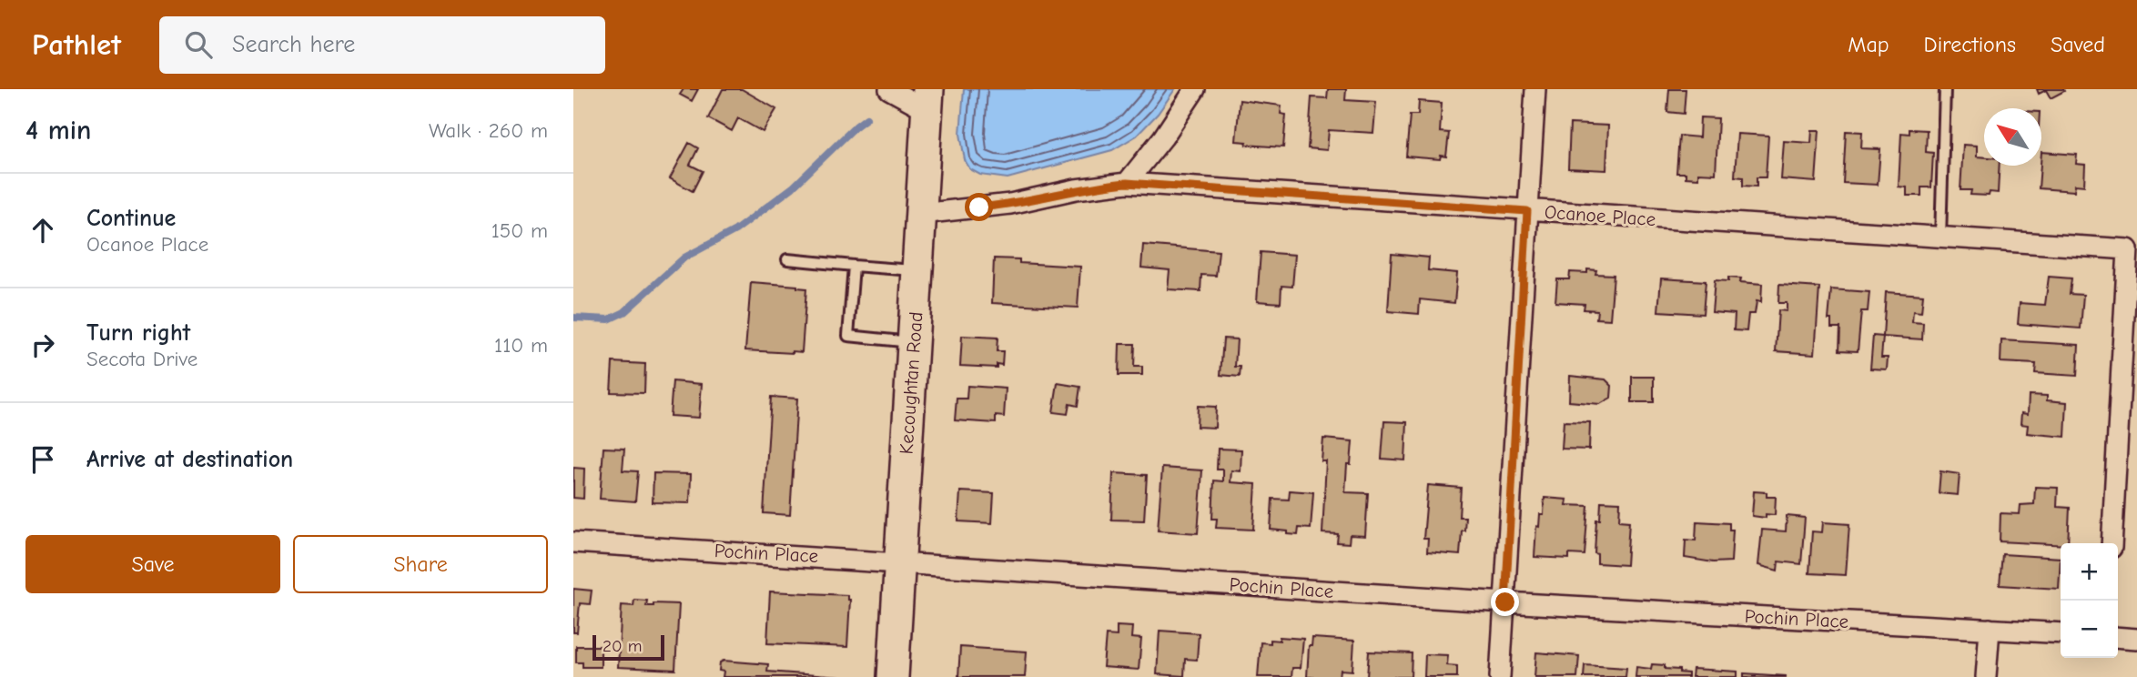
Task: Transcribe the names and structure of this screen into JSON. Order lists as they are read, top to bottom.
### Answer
{
  "streets": {
    "main road": ["Kecoughtan Road"],
    "street": ["Ocanoe Place", "Pochin Place"]
  },
  "crossings": [
    ["Ocanoe Place", "Kecoughtan Road"],
    ["Kecoughtan Road", "Pochin Place"]
  ],
  "scale_bar": "20 m",
  "north": "top left",
  "page": {
    "header": "Pathlet",
    "search": "Search here",
    "nav": ["Map", "Directions", "Saved"],
    "heading": ["4 min", "Walk · 260 m"],
    "list": [
      ["Continue", "Ocanoe Place", "150 m"],
      ["Turn right", "Secota Drive", "110 m"],
      "Arrive at destination"
    ],
    "buttons": ["Save", "Share"],
    "map_buttons": ["+", "−"],
    "scale": "20 m"
  }
}
